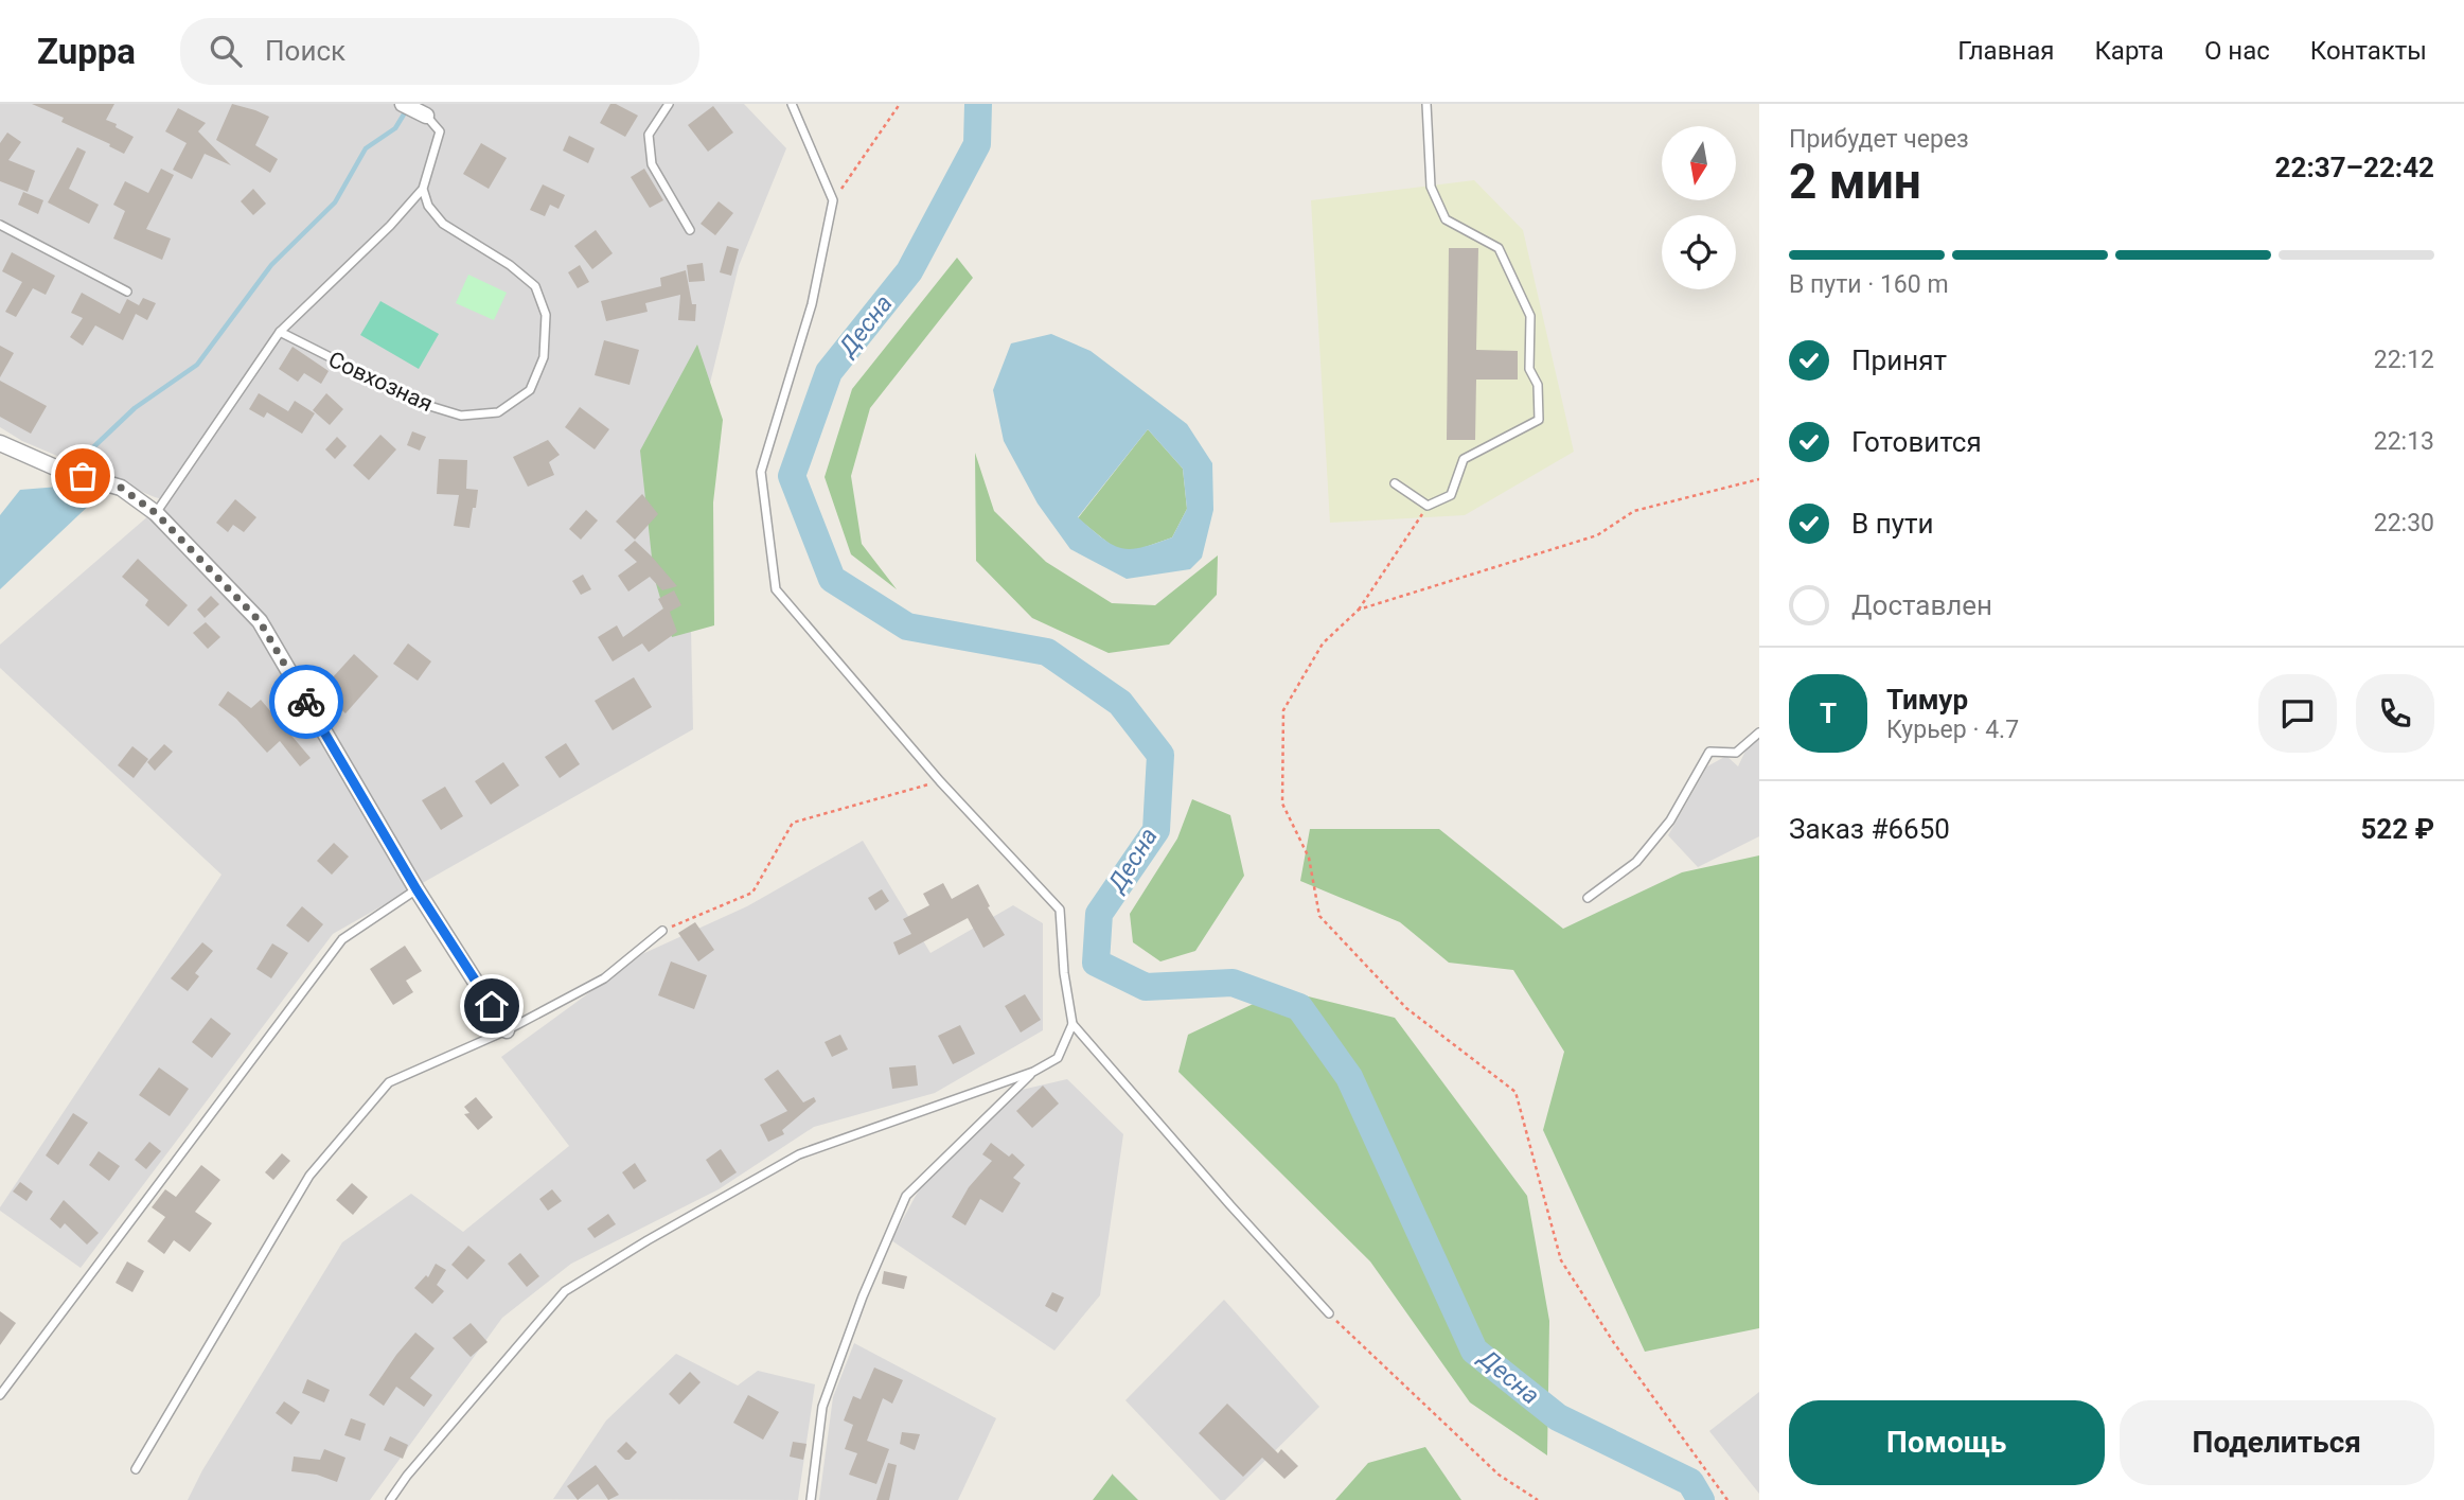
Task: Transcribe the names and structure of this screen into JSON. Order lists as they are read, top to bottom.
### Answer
{
  "streets": {
    "lane": ["Совхозная"]
  },
  "water": ["Десна"],
  "north": "bottom",
  "page": {
    "header": "Zuppa",
    "search": "Поиск",
    "nav": [
      "Главная",
      "Карта",
      "О нас",
      "Контакты"
    ],
    "heading": ["2 мин", "Прибудет через", "22:37–22:42"],
    "panel": [
      "Тимур",
      "Курьер · 4.7",
      "Заказ #6650",
      "522 ₽"
    ],
    "bar": "В пути · 160 m",
    "list": [
      ["Принят", "22:12"],
      ["Готовится", "22:13"],
      ["В пути", "22:30"],
      "Доставлен"
    ],
    "round": "Т",
    "buttons": ["Помощь", "Поделиться"]
  }
}
